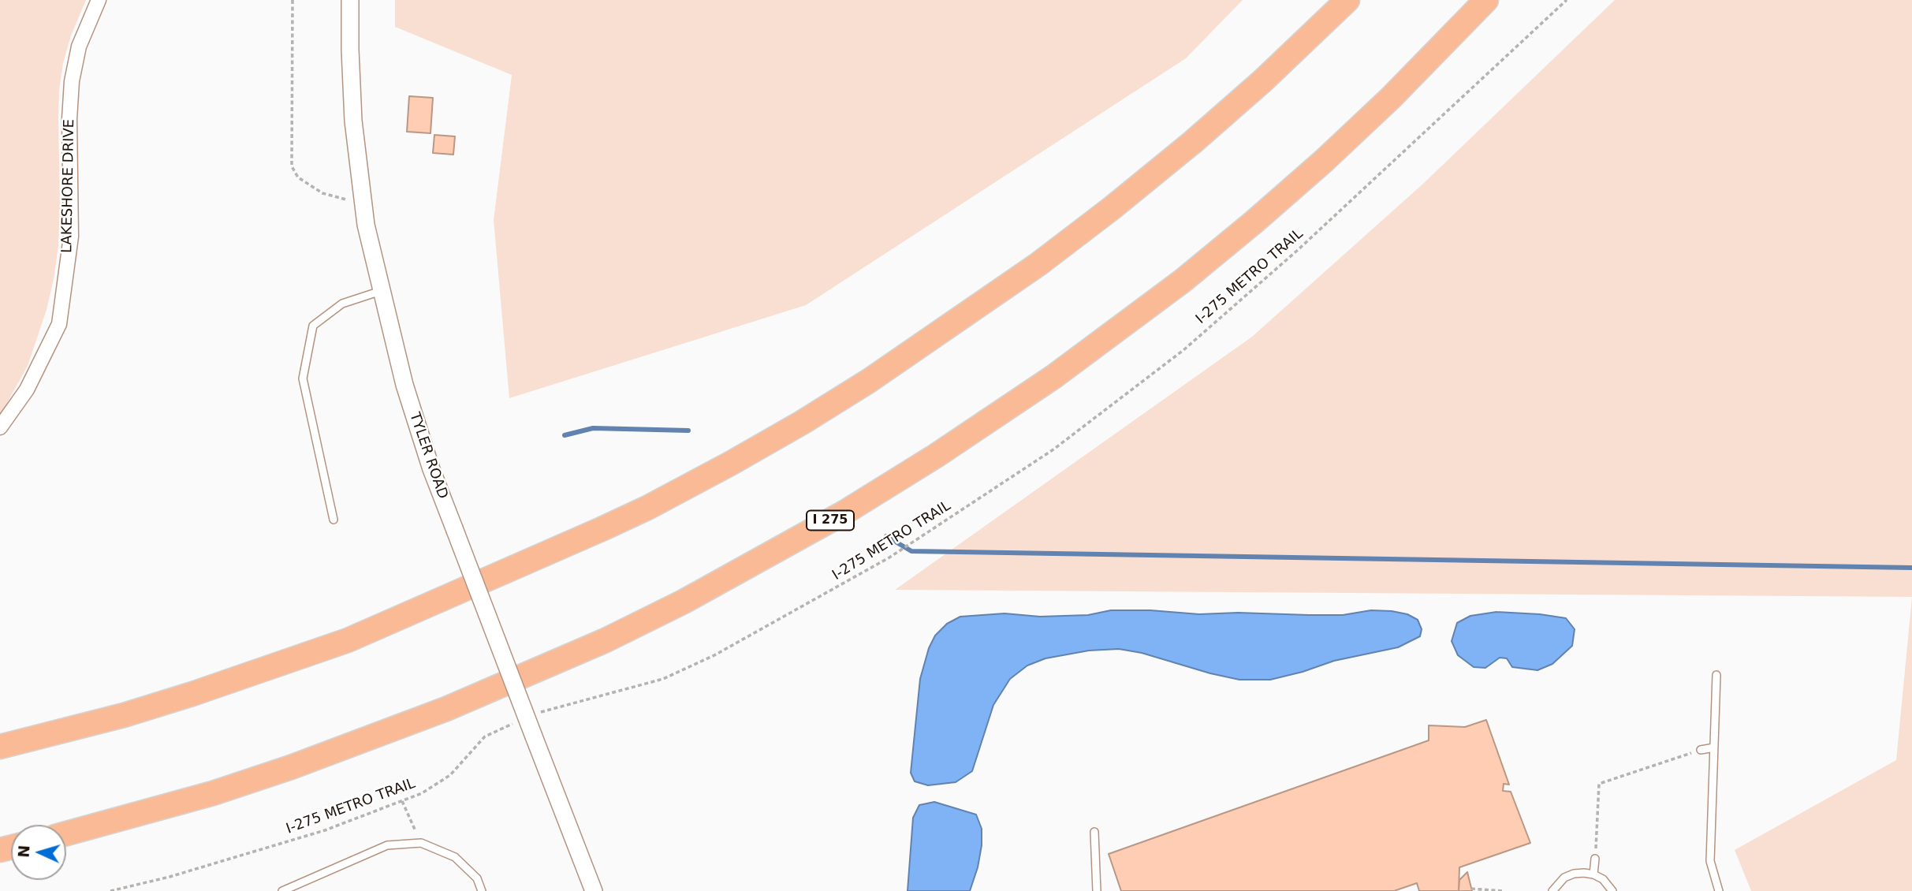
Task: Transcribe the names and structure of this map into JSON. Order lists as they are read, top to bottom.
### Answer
{
  "streets": {
    "highway": ["I 275"],
    "street": ["LAKESHORE DRIVE", "TYLER ROAD"],
    "path": ["I-275 METRO TRAIL"]
  },
  "north": "left"
}
